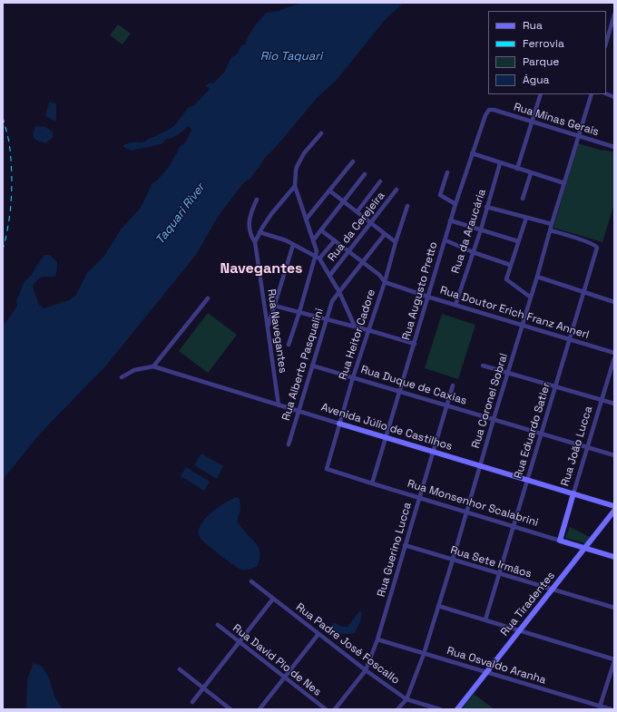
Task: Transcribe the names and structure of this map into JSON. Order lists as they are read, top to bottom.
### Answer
{
  "streets": {
    "street": [
      "Rua Minas Gerais",
      "Rua da Cerejeira",
      "Rua da Araucária",
      "Rua Augusto Pretto",
      "Rua Doutor Erich Franz Annerl",
      "Rua Navegantes",
      "Rua Heitor Cadore",
      "Rua Alberto Pasqualini",
      "Rua Duque de Caxias",
      "Rua Coronel Sobral",
      "Avenida Júlio de Castilhos",
      "Rua Eduardo Satler",
      "Rua João Lucca",
      "Rua Monsenhor Scalabrini",
      "Rua Guerino Lucca",
      "Rua Sete Irmãos",
      "Rua Tiradentes",
      "Rua Padre José Foscallo",
      "Rua David Pio de Nes",
      "Rua Osvaldo Aranha"
    ]
  },
  "crossings": [
    ["Rua Minas Gerais", "Rua Augusto Pretto"],
    ["Rua Minas Gerais", "Rua Coronel Sobral"],
    ["Rua da Cerejeira", "Rua Doutor Erich Franz Annerl"],
    ["Rua da Araucária", "Rua Doutor Erich Franz Annerl"],
    ["Rua Augusto Pretto", "Rua Doutor Erich Franz Annerl"],
    ["Rua Augusto Pretto", "Rua Duque de Caxias"],
    ["Rua Augusto Pretto", "Avenida Júlio de Castilhos"],
    ["Rua Augusto Pretto", "Rua Monsenhor Scalabrini"],
    ["Rua Doutor Erich Franz Annerl", "Rua Heitor Cadore"],
    ["Rua Doutor Erich Franz Annerl", "Rua Alberto Pasqualini"],
    ["Rua Doutor Erich Franz Annerl", "Rua Coronel Sobral"],
    ["Rua Doutor Erich Franz Annerl", "Rua Eduardo Satler"],
    ["Rua Navegantes", "Avenida Júlio de Castilhos"],
    ["Rua Heitor Cadore", "Rua Duque de Caxias"],
    ["Rua Heitor Cadore", "Avenida Júlio de Castilhos"],
    ["Rua Heitor Cadore", "Rua Monsenhor Scalabrini"],
    ["Rua Alberto Pasqualini", "Rua Duque de Caxias"],
    ["Rua Alberto Pasqualini", "Avenida Júlio de Castilhos"],
    ["Rua Duque de Caxias", "Rua Coronel Sobral"],
    ["Rua Duque de Caxias", "Rua Eduardo Satler"],
    ["Rua Duque de Caxias", "Rua João Lucca"],
    ["Rua Duque de Caxias", "Rua Guerino Lucca"],
    ["Rua Coronel Sobral", "Avenida Júlio de Castilhos"],
    ["Rua Coronel Sobral", "Rua Eduardo Satler"],
    ["Rua Coronel Sobral", "Rua Monsenhor Scalabrini"],
    ["Rua Coronel Sobral", "Rua Sete Irmãos"],
    ["Rua Coronel Sobral", "Rua Padre José Foscallo"],
    ["Rua Coronel Sobral", "Rua Osvaldo Aranha"],
    ["Avenida Júlio de Castilhos", "Rua Eduardo Satler"],
    ["Avenida Júlio de Castilhos", "Rua João Lucca"],
    ["Avenida Júlio de Castilhos", "Rua Guerino Lucca"],
    ["Rua Eduardo Satler", "Rua Monsenhor Scalabrini"],
    ["Rua Eduardo Satler", "Rua Sete Irmãos"],
    ["Rua João Lucca", "Rua Monsenhor Scalabrini"],
    ["Rua Monsenhor Scalabrini", "Rua Guerino Lucca"],
    ["Rua Monsenhor Scalabrini", "Rua Tiradentes"],
    ["Rua Guerino Lucca", "Rua Sete Irmãos"],
    ["Rua Guerino Lucca", "Rua Padre José Foscallo"],
    ["Rua Guerino Lucca", "Rua Osvaldo Aranha"],
    ["Rua Sete Irmãos", "Rua Tiradentes"],
    ["Rua Tiradentes", "Rua Osvaldo Aranha"]
  ],
  "districts": ["Navegantes"],
  "water": ["Rio Taquari", "Taquari River"],
  "legend": [
    "Rua",
    "Ferrovia",
    "Parque",
    "Água"
  ]
}
